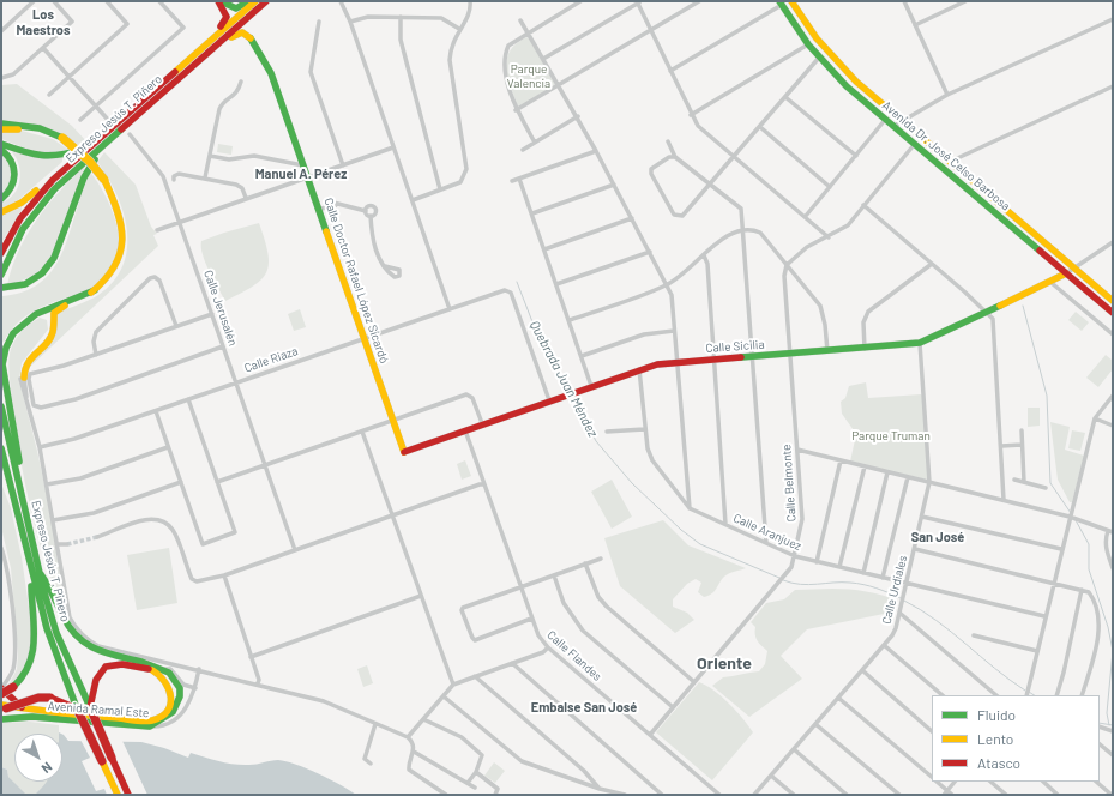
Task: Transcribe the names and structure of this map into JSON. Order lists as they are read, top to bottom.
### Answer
{
  "streets": {
    "main road": [
      "Expreso Jesús T. Piñero",
      "Avenida Dr. José Celso Barbosa",
      "Calle Doctor Rafael López Sicardó",
      "Calle Sicilia",
      "Avenida Ramal Este"
    ],
    "street": [
      "Calle Jerusalén",
      "Calle Riaza",
      "Calle Belmonte",
      "Calle Aranjuez",
      "Calle Urdiales",
      "Calle Flandes"
    ]
  },
  "crossings": [
    ["Expreso Jesús T. Piñero", "Avenida Ramal Este"],
    ["Avenida Dr. José Celso Barbosa", "Calle Sicilia"],
    ["Calle Doctor Rafael López Sicardó", "Calle Sicilia"],
    ["Calle Doctor Rafael López Sicardó", "Calle Riaza"],
    ["Calle Jerusalén", "Calle Riaza"],
    ["Calle Sicilia", "Calle Riaza"],
    ["Calle Sicilia", "Calle Belmonte"],
    ["Calle Sicilia", "Calle Aranjuez"],
    ["Calle Sicilia", "Calle Urdiales"],
    ["Calle Sicilia", "Calle Flandes"],
    ["Calle Belmonte", "Calle Aranjuez"],
    ["Calle Belmonte", "Calle Flandes"],
    ["Calle Aranjuez", "Calle Urdiales"]
  ],
  "districts": [
    "Los Maestros",
    "Manuel A. Pérez",
    "San José",
    "Oriente",
    "Embalse San José"
  ],
  "water": ["Quebrada Juan Méndez"],
  "parks": ["Parque Valencia", "Parque Truman"],
  "legend": ["Fluido", "Lento", "Atasco"],
  "north": "bottom right"
}
